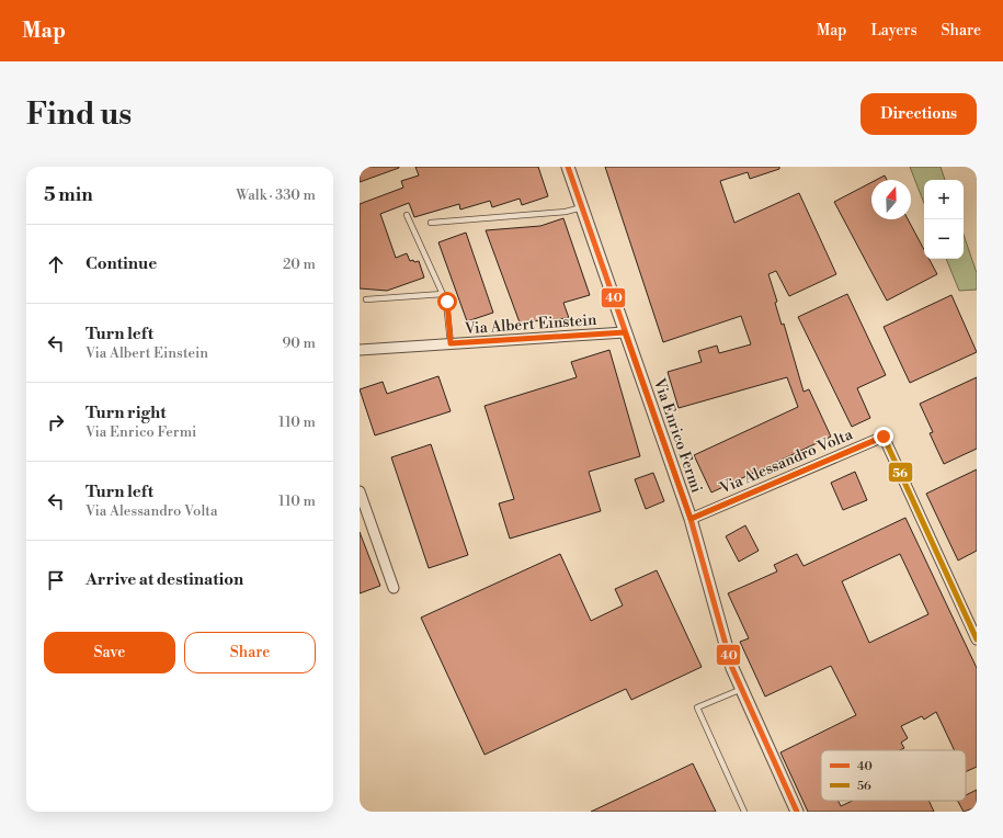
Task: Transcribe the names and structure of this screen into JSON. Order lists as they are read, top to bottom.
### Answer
{
  "streets": {
    "street": ["Via Albert Einstein", "Via Enrico Fermi", "Via Alessandro Volta"]
  },
  "crossings": [
    ["Via Albert Einstein", "Via Enrico Fermi"],
    ["Via Enrico Fermi", "Via Alessandro Volta"]
  ],
  "lines": ["transit line 40", "transit line 56"],
  "legend": ["40", "56"],
  "north": "top",
  "page": {
    "header": "Map",
    "nav": ["Map", "Layers", "Share"],
    "buttons": [
      "Directions",
      ["Save", "Share"]
    ],
    "title": "Find us",
    "heading": ["5 min", "Walk · 330 m"],
    "map_buttons": ["+", "−"],
    "list": [
      ["Continue", "20 m"],
      ["Turn left", "Via Albert Einstein", "90 m"],
      ["Turn right", "Via Enrico Fermi", "110 m"],
      ["Turn left", "Via Alessandro Volta", "110 m"],
      "Arrive at destination"
    ]
  }
}
